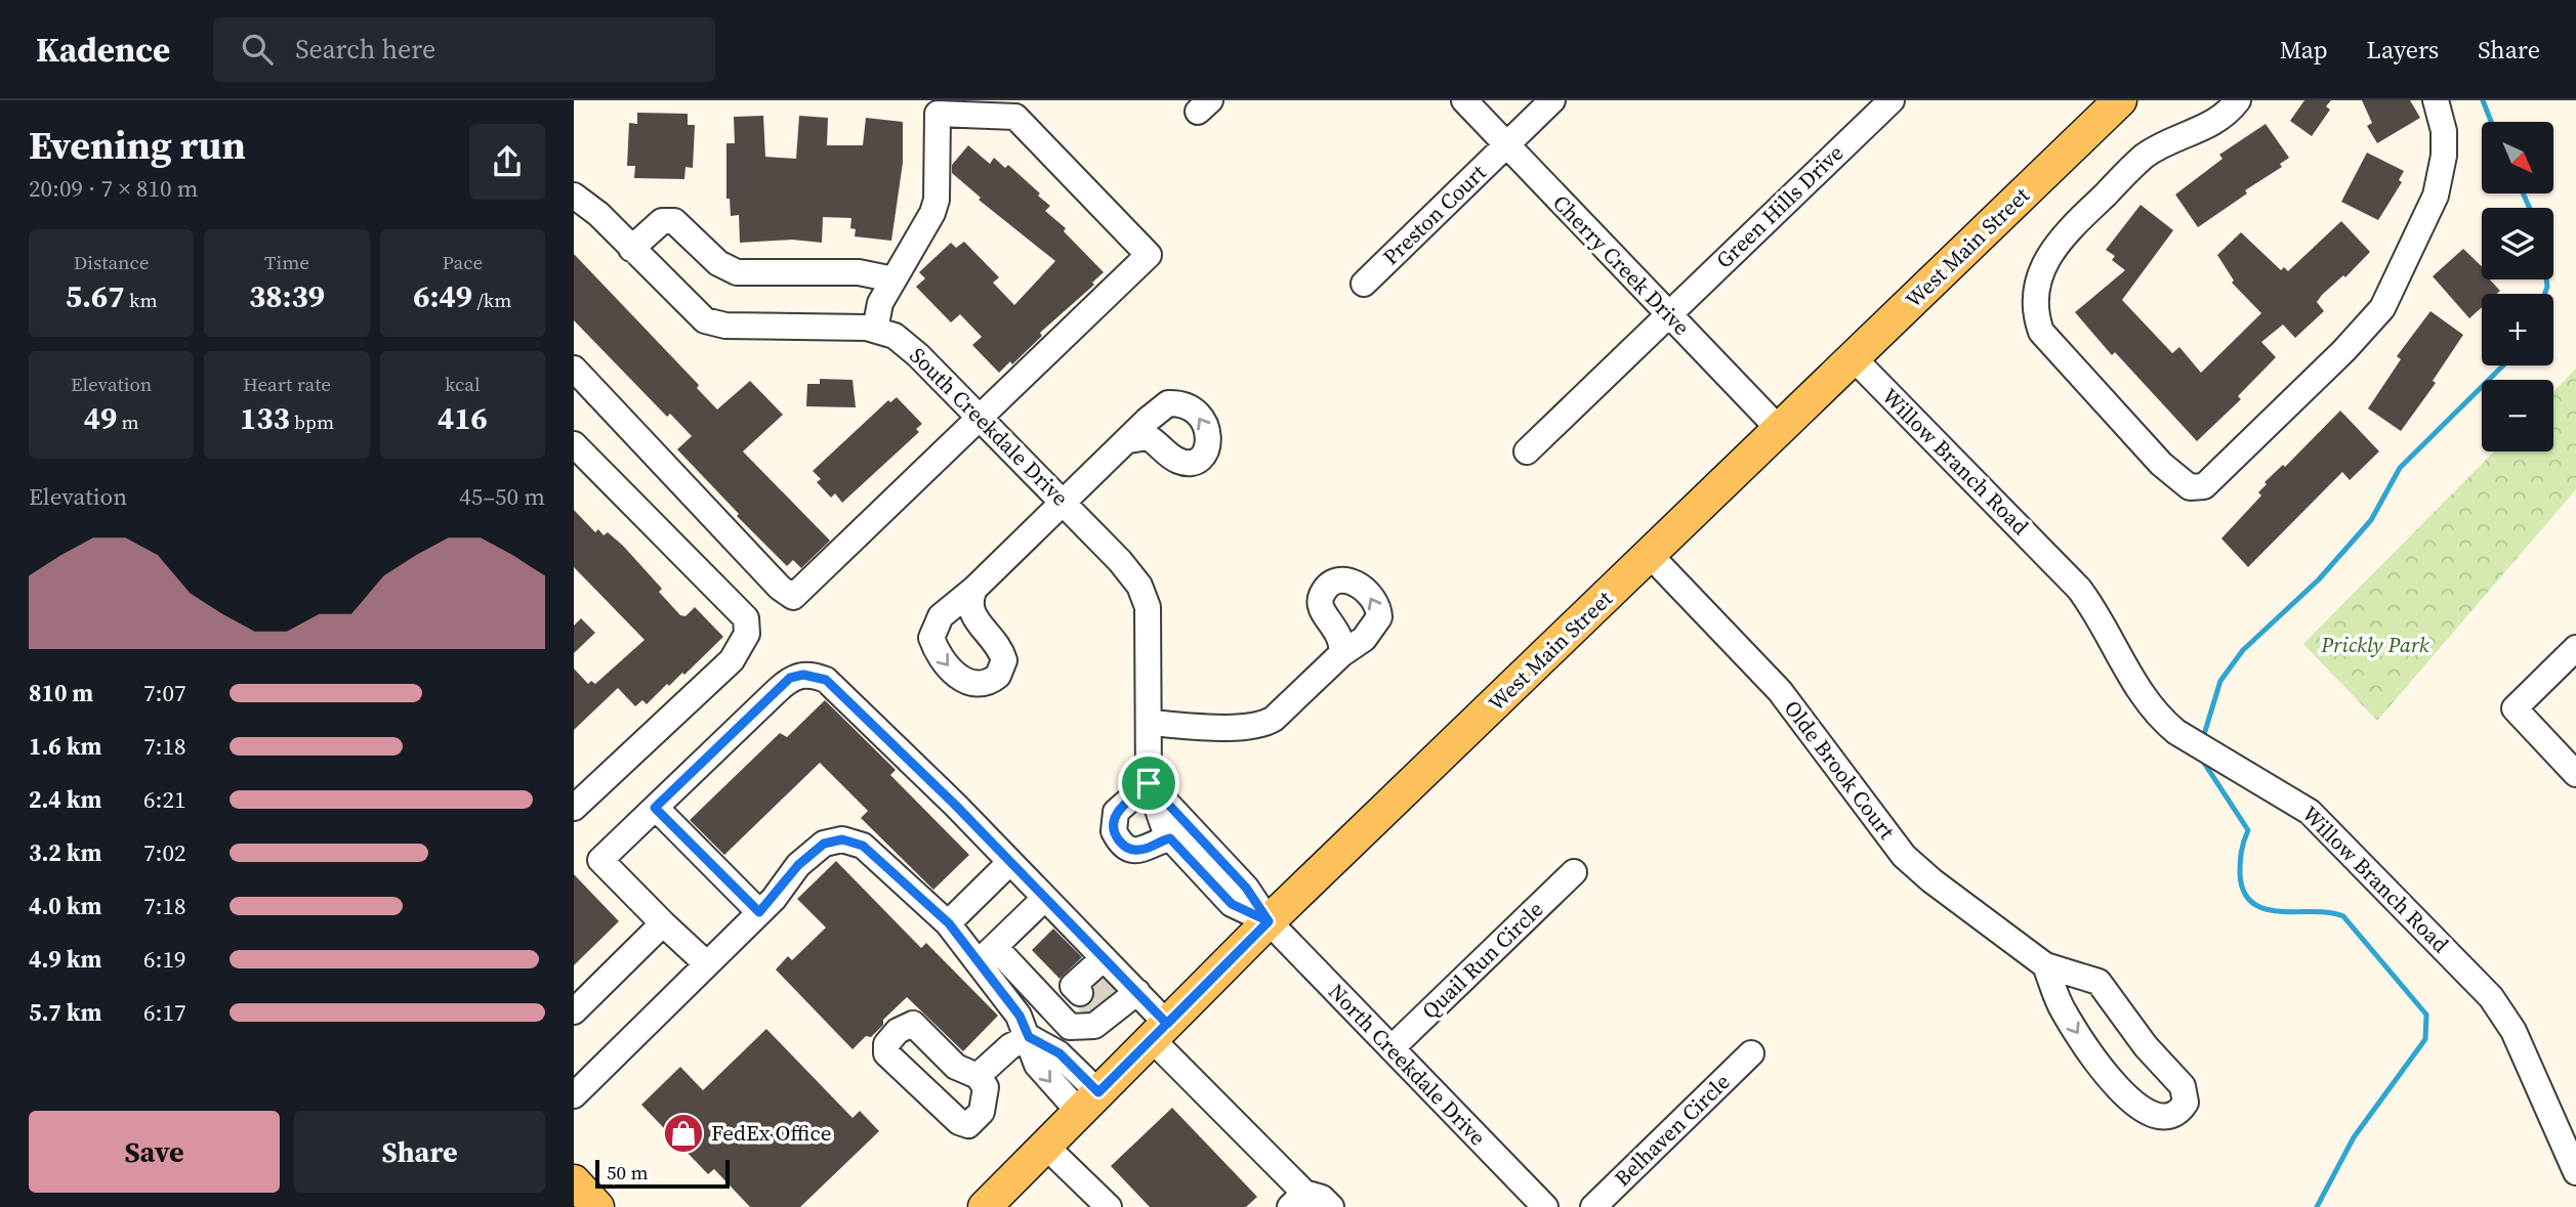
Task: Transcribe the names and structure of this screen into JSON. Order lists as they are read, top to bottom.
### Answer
{
  "streets": {
    "main road": ["West Main Street"],
    "street": [
      "Green Hills Drive",
      "Preston Court",
      "Cherry Creek Drive",
      "South Creekdale Drive",
      "Willow Branch Road",
      "Olde Brook Court",
      "Quail Run Circle",
      "North Creekdale Drive",
      "Belhaven Circle"
    ]
  },
  "crossings": [
    ["Green Hills Drive", "Cherry Creek Drive"],
    ["Preston Court", "Cherry Creek Drive"],
    ["West Main Street", "Cherry Creek Drive"],
    ["West Main Street", "South Creekdale Drive"],
    ["West Main Street", "Willow Branch Road"],
    ["West Main Street", "Olde Brook Court"],
    ["West Main Street", "North Creekdale Drive"],
    ["South Creekdale Drive", "North Creekdale Drive"],
    ["Quail Run Circle", "North Creekdale Drive"]
  ],
  "parks": ["Prickly Park"],
  "places": {
    "shop": ["FedEx Office"]
  },
  "scale_bar": "50 m",
  "north": "bottom right",
  "page": {
    "header": "Kadence",
    "search": "Search here",
    "nav": ["Map", "Layers", "Share"],
    "heading": ["Evening run", "20:09 · 7 × 810 m"],
    "map_buttons": ["+", "−"],
    "stats": [
      ["Distance", "5.67 km"],
      ["Time", "38:39"],
      ["Pace", "6:49 /km"],
      ["Elevation", "49 m"],
      ["Heart rate", "133 bpm"],
      ["kcal", "416"]
    ],
    "chart": ["Elevation", "45–50 m"],
    "list": [
      {
        "name": "810 m",
        "note": "7:07"
      },
      {
        "name": "1.6 km",
        "note": "7:18"
      },
      {
        "name": "2.4 km",
        "note": "6:21"
      },
      {
        "name": "3.2 km",
        "note": "7:02"
      },
      {
        "name": "4.0 km",
        "note": "7:18"
      },
      {
        "name": "4.9 km",
        "note": "6:19"
      },
      {
        "name": "5.7 km",
        "note": "6:17"
      }
    ],
    "buttons": ["Save", "Share"],
    "scale": "50 m"
  }
}
